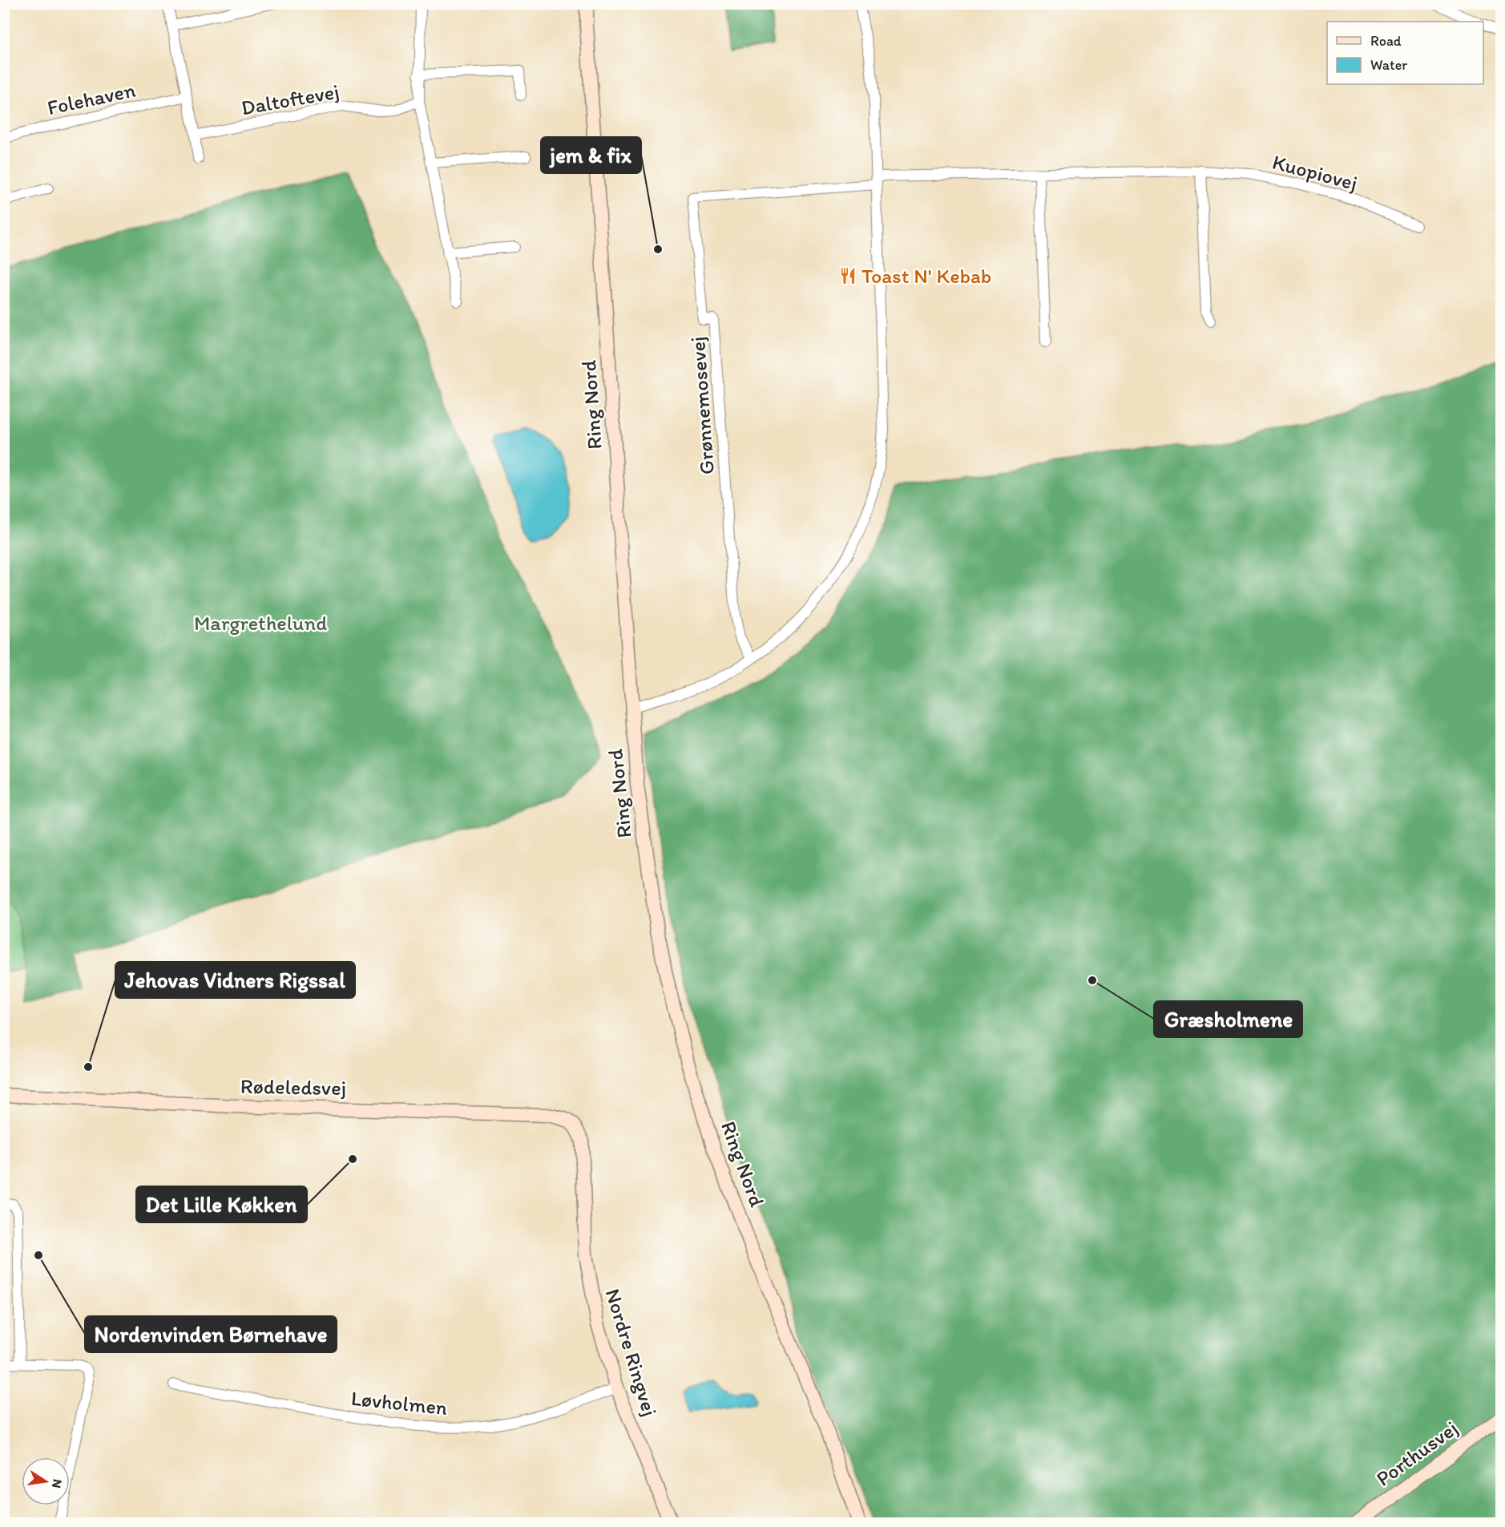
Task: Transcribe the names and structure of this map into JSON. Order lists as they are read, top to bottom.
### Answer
{
  "streets": {
    "main road": [
      "Ring Nord",
      "Rødeledsvej",
      "Nordre Ringvej",
      "Porthusvej"
    ],
    "street": [
      "Folehaven",
      "Daltoftevej",
      "Kuopiovej",
      "Grønnemosevej",
      "Løvholmen"
    ]
  },
  "crossings": [
    ["Kuopiovej", "Grønnemosevej"],
    ["Rødeledsvej", "Nordre Ringvej"],
    ["Nordre Ringvej", "Løvholmen"]
  ],
  "parks": ["Margrethelund"],
  "places": {
    "other": [
      "jem & fix",
      "Græsholmene",
      "Jehovas Vidners Rigssal",
      "Det Lille Køkken",
      "Nordenvinden Børnehave"
    ],
    "restaurant": ["Toast N' Kebab"]
  },
  "legend": ["Road", "Water"],
  "north": "right"
}
